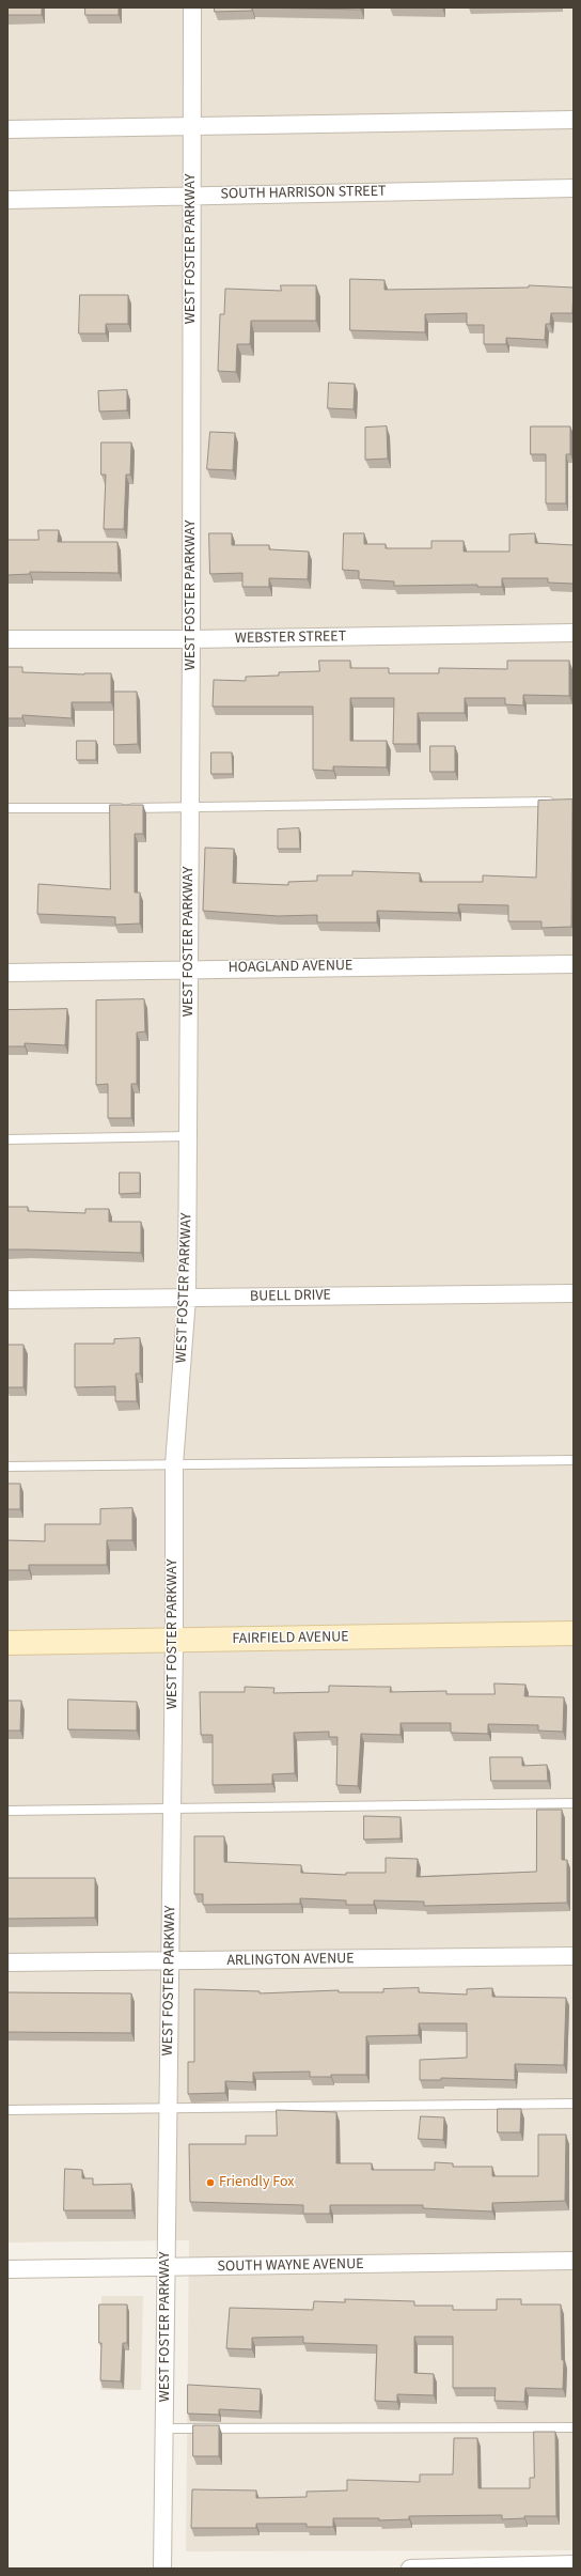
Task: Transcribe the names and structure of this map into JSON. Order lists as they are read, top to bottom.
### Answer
{
  "streets": {
    "main road": ["FAIRFIELD AVENUE"],
    "street": [
      "SOUTH HARRISON STREET",
      "WEST FOSTER PARKWAY",
      "WEBSTER STREET",
      "HOAGLAND AVENUE",
      "BUELL DRIVE",
      "ARLINGTON AVENUE",
      "SOUTH WAYNE AVENUE"
    ]
  },
  "crossings": [
    ["SOUTH HARRISON STREET", "WEST FOSTER PARKWAY"],
    ["WEST FOSTER PARKWAY", "WEBSTER STREET"],
    ["WEST FOSTER PARKWAY", "HOAGLAND AVENUE"],
    ["WEST FOSTER PARKWAY", "BUELL DRIVE"],
    ["WEST FOSTER PARKWAY", "FAIRFIELD AVENUE"],
    ["WEST FOSTER PARKWAY", "ARLINGTON AVENUE"],
    ["WEST FOSTER PARKWAY", "SOUTH WAYNE AVENUE"]
  ],
  "places": ["Friendly Fox"]
}
